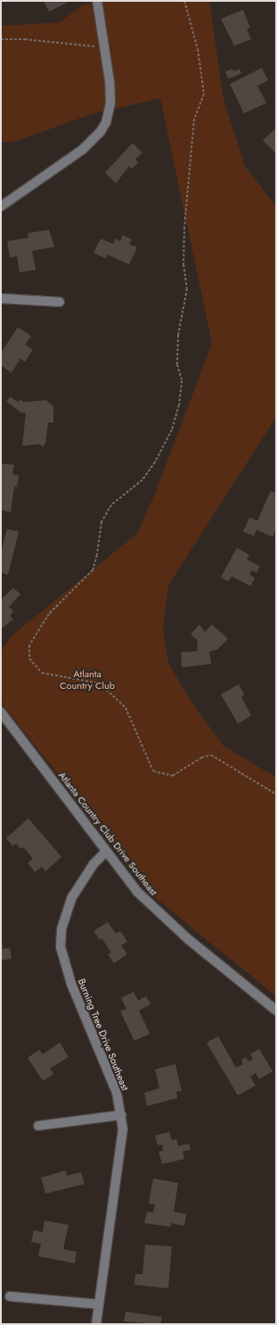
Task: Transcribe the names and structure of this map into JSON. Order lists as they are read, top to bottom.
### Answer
{
  "streets": {
    "street": ["Atlanta Country Club Drive Southeast", "Burning Tree Drive Southeast"]
  },
  "crossings": [
    ["Atlanta Country Club Drive Southeast", "Burning Tree Drive Southeast"]
  ],
  "parks": ["Atlanta Country Club"]
}
